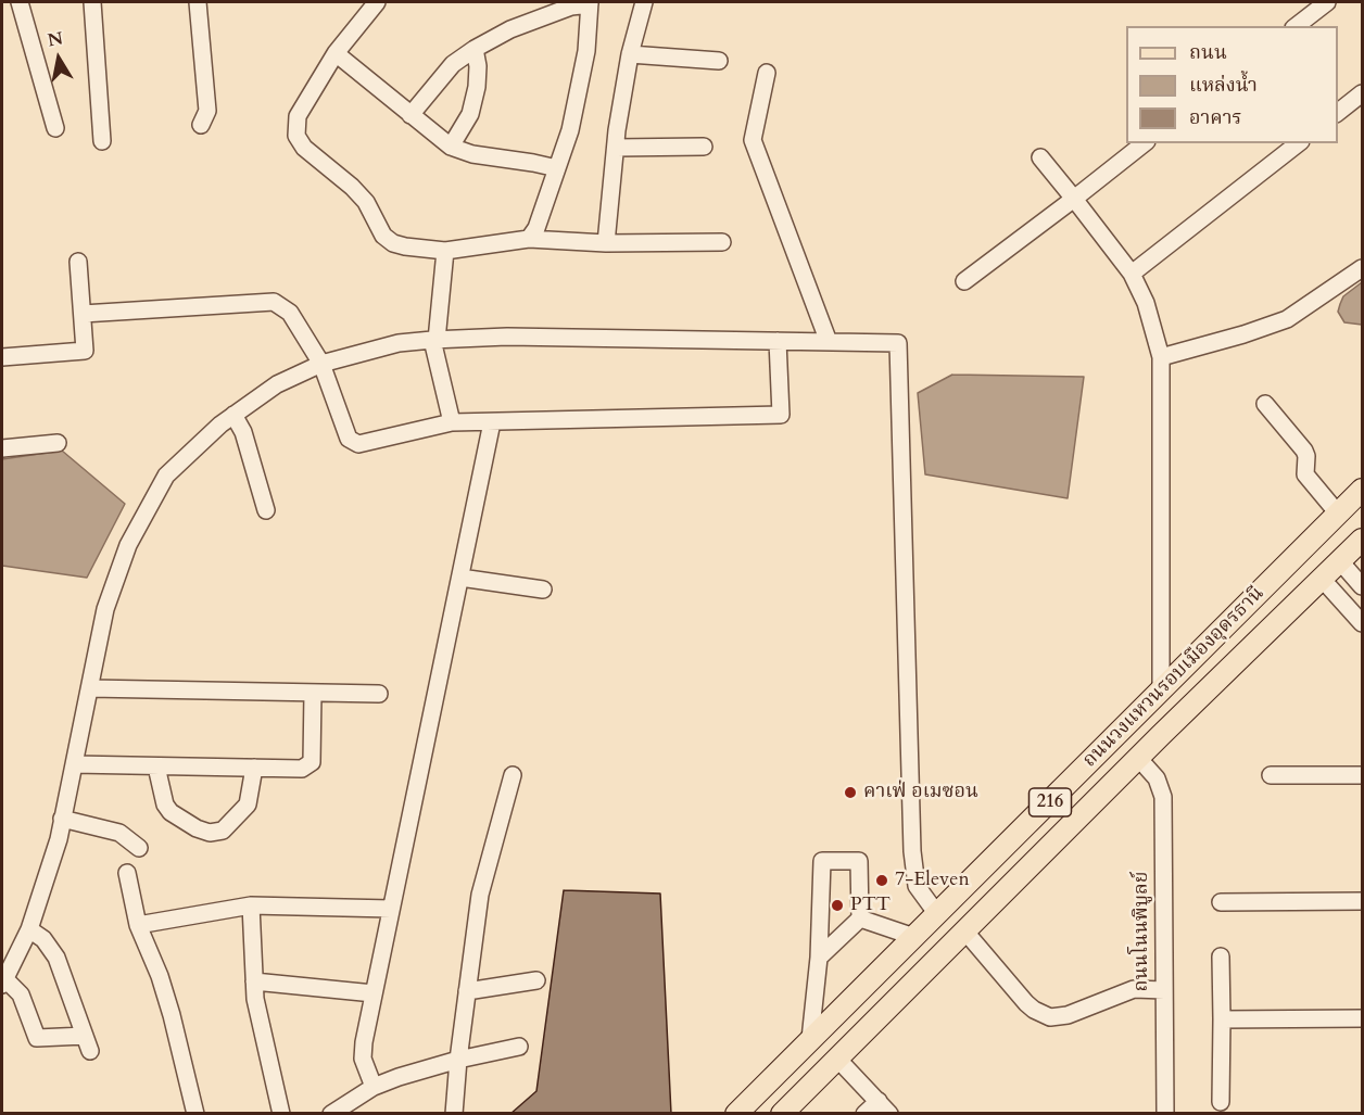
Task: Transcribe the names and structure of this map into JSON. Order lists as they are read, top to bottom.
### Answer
{
  "streets": {
    "main road": ["ถนนวงแหวนรอบเมืองอุดรธานี", "216"],
    "street": ["ถนนโนนพิบูลย์"]
  },
  "crossings": [
    ["ถนนวงแหวนรอบเมืองอุดรธานี", "ถนนโนนพิบูลย์"]
  ],
  "places": ["คาเฟ่ อเมซอน", "7-Eleven", "PTT"],
  "legend": ["ถนน", "แหล่งน้ำ", "อาคาร"],
  "north": "top"
}
